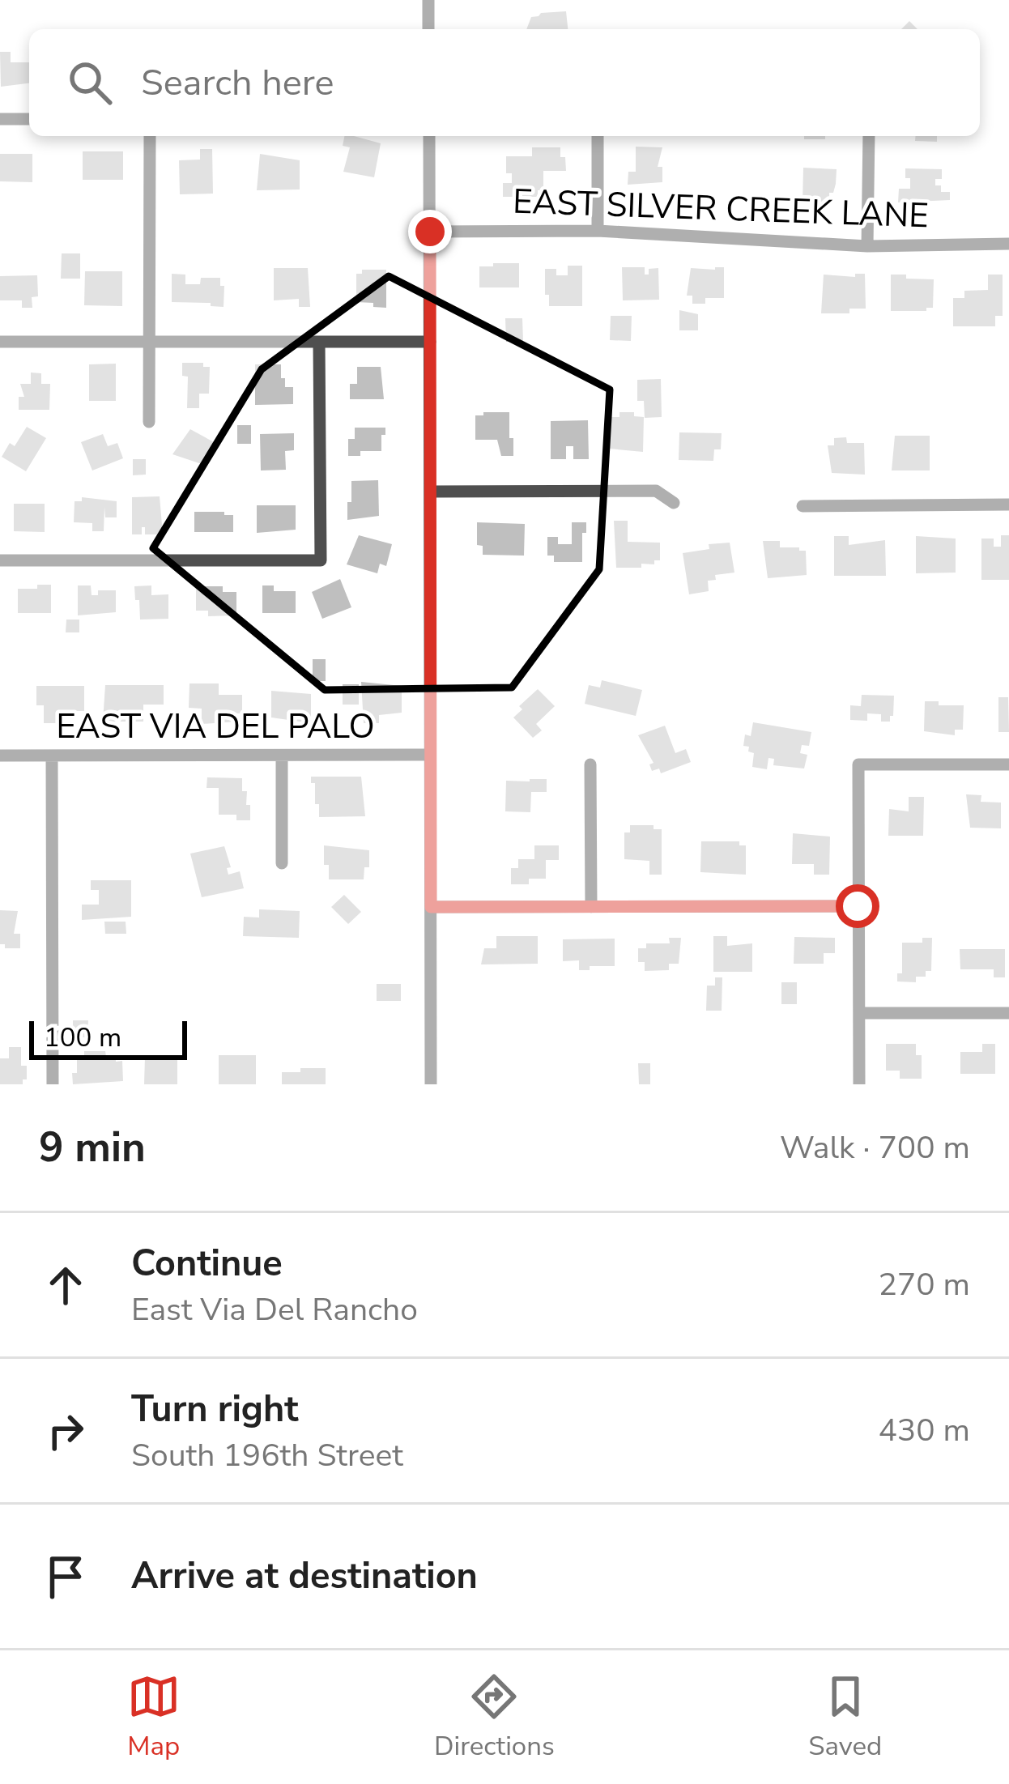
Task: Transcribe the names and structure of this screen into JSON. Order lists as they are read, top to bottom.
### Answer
{
  "streets": {
    "street": ["EAST SILVER CREEK LANE", "EAST VIA DEL PALO"]
  },
  "scale_bar": "100 m",
  "page": {
    "search": "Search here",
    "scale": "100 m",
    "heading": ["9 min", "Walk · 700 m"],
    "list": [
      ["Continue", "East Via Del Rancho", "270 m"],
      ["Turn right", "South 196th Street", "430 m"],
      "Arrive at destination"
    ],
    "nav": ["Map", "Directions", "Saved"]
  }
}
